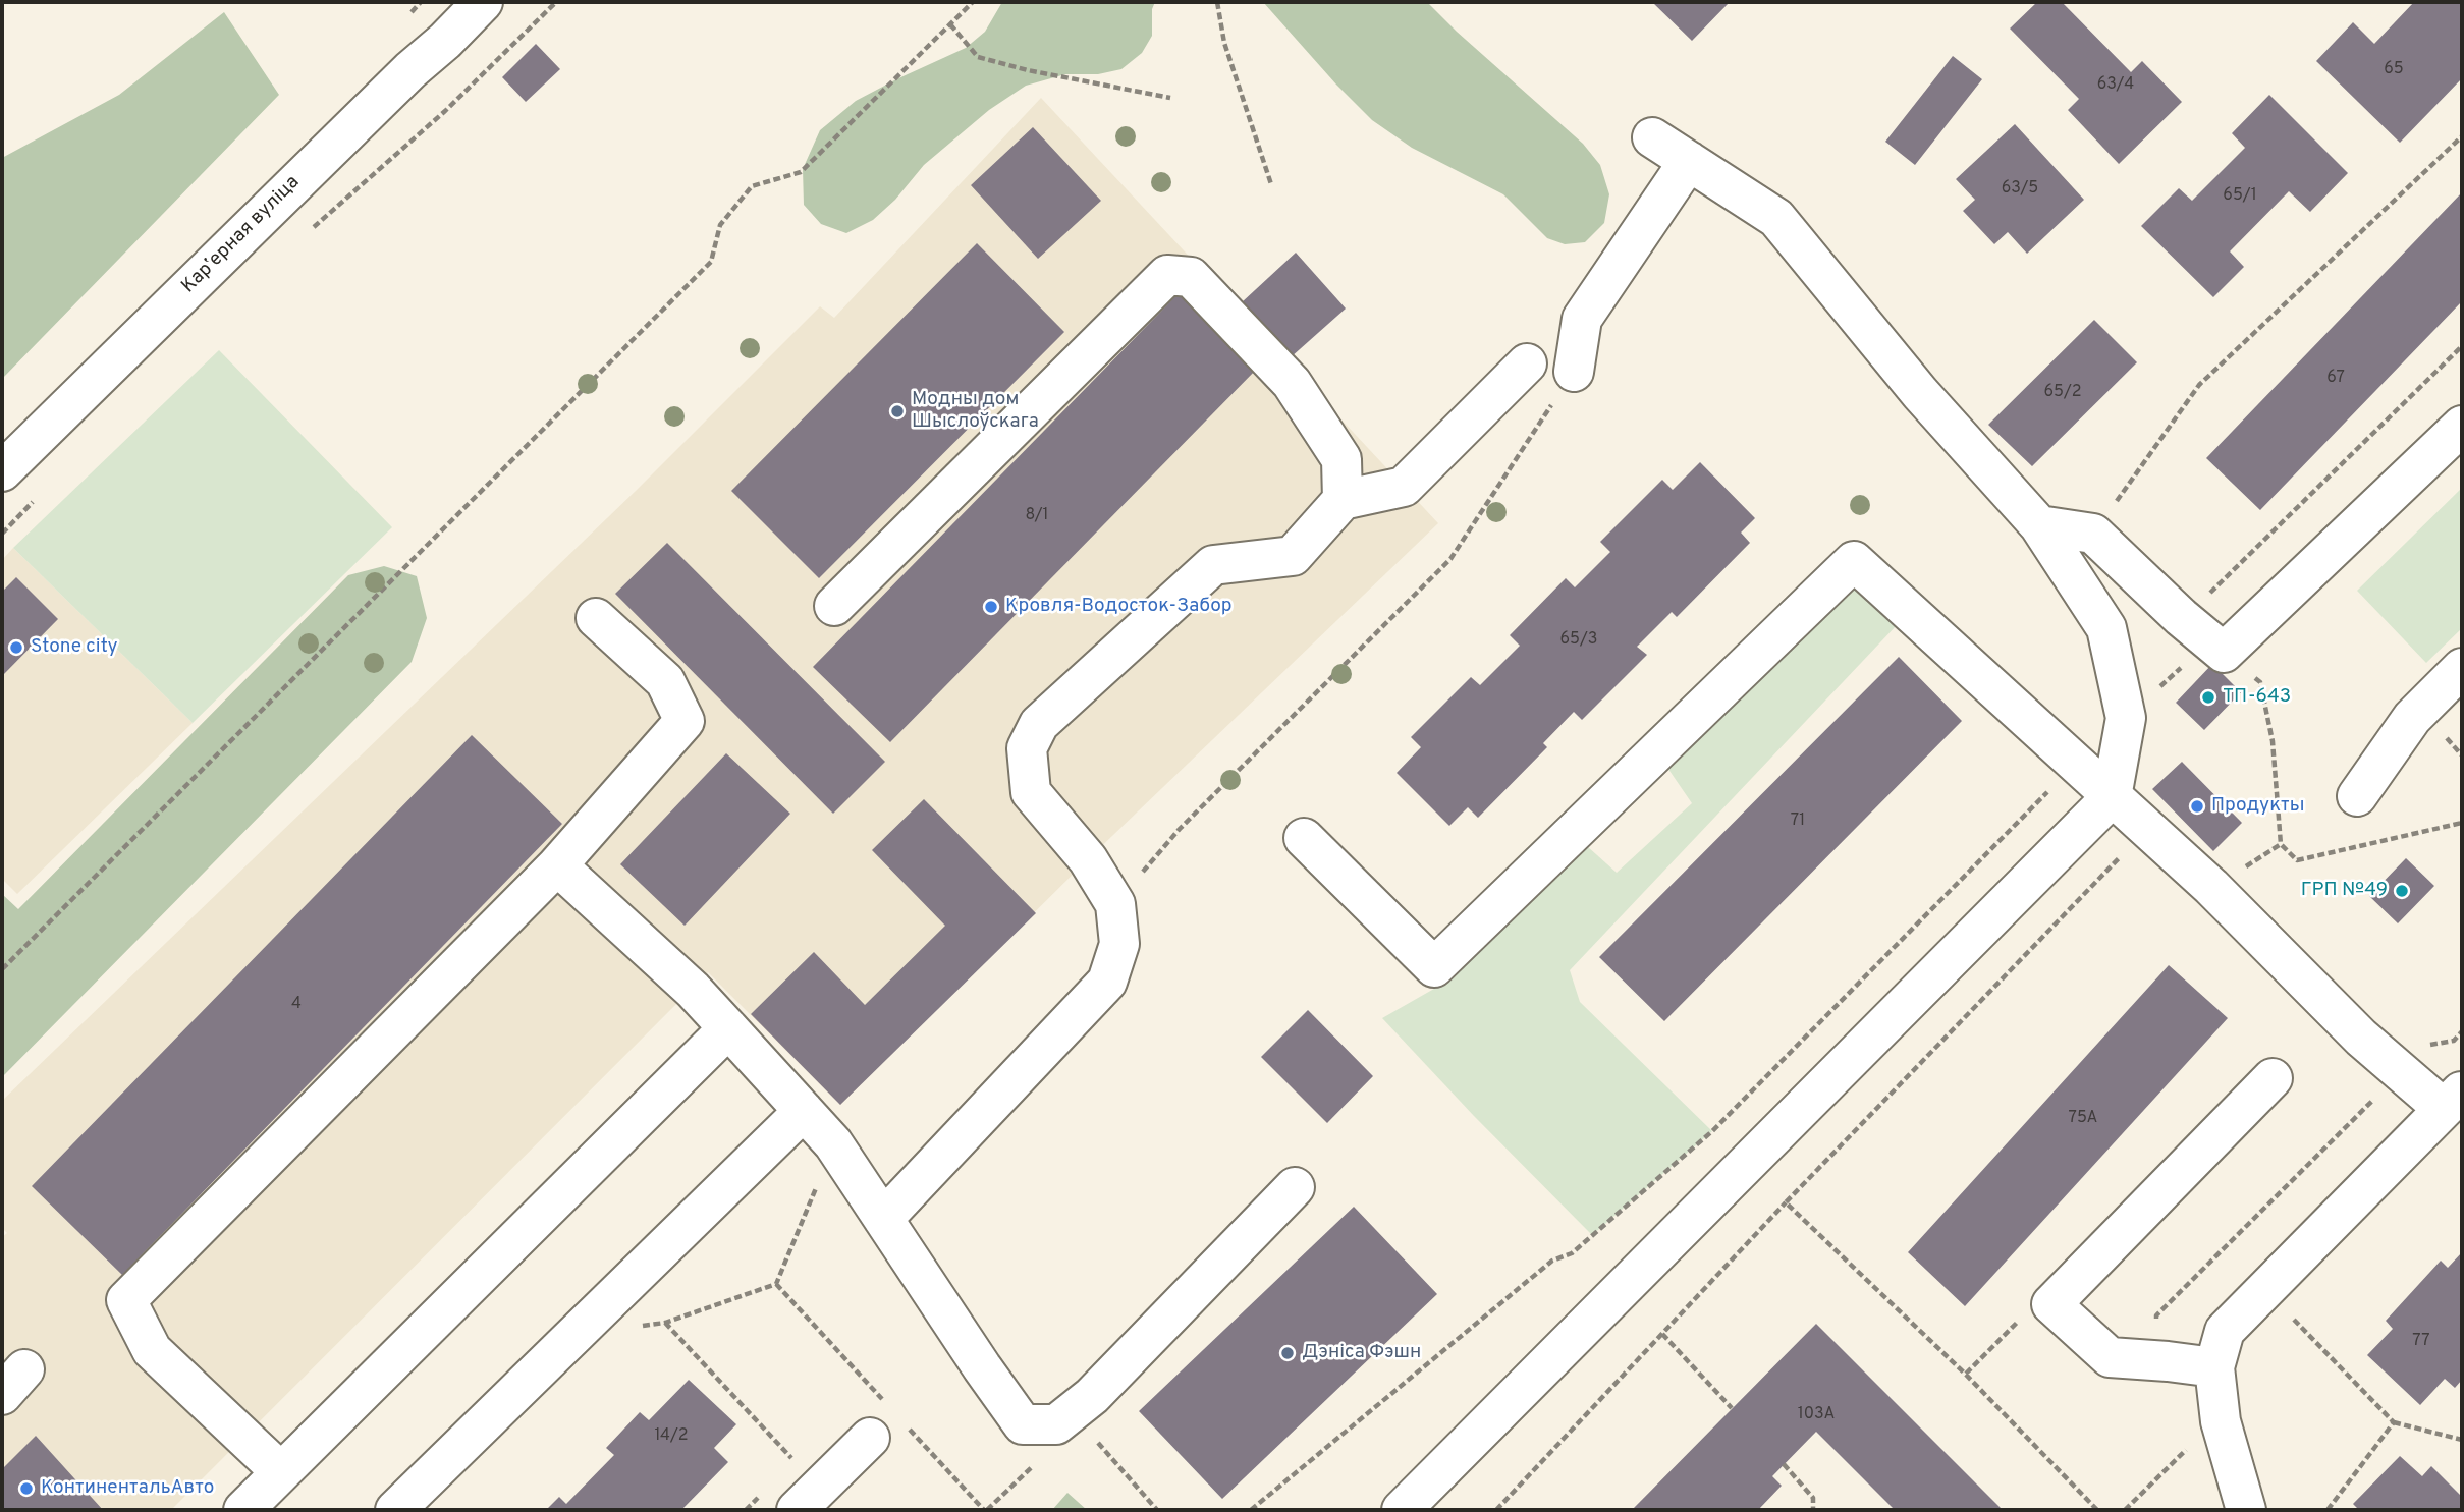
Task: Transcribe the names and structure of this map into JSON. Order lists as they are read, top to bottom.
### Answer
{
  "streets": {
    "street": ["Карʼерная вуліца"]
  },
  "places": [
    "Модны дом Шыслоўскага",
    "Кровля-Водосток-Забор",
    "Stone city",
    "ТП-643",
    "Продукты",
    "ГРП №49",
    "Дэніса Фэшн",
    "КонтинентальАвто"
  ],
  "house_numbers": [
    "65",
    "63/4",
    "63/5",
    "65/1",
    "67",
    "65/2",
    "8/1",
    "65/3",
    "71",
    "4",
    "75А",
    "77",
    "103А",
    "14/2"
  ]
}
